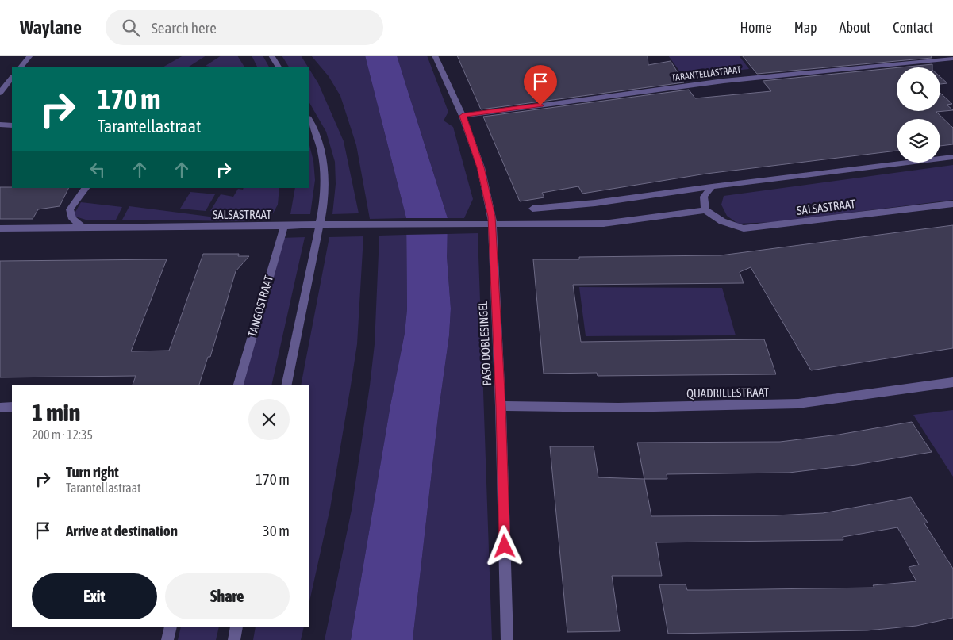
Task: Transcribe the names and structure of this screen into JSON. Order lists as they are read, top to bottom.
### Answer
{
  "streets": {
    "street": [
      "TARANTELLASTRAAT",
      "SALSASTRAAT",
      "TANGOSTRAAT",
      "PASO DOBLESINGEL",
      "QUADRILLESTRAAT"
    ]
  },
  "crossings": [
    ["TARANTELLASTRAAT", "PASO DOBLESINGEL"],
    ["SALSASTRAAT", "TANGOSTRAAT"],
    ["SALSASTRAAT", "PASO DOBLESINGEL"],
    ["PASO DOBLESINGEL", "QUADRILLESTRAAT"]
  ],
  "page": {
    "header": "Waylane",
    "search": "Search here",
    "nav": [
      "Home",
      "Map",
      "About",
      "Contact"
    ],
    "turn": ["170 m", "Tarantellastraat"],
    "heading": ["1 min", "200 m · 12:35"],
    "list": [
      {
        "name": "Turn right",
        "note": "Tarantellastraat",
        "value": "170 m"
      },
      {
        "name": "Arrive at destination",
        "value": "30 m"
      }
    ],
    "buttons": ["Exit", "Share"]
  }
}
